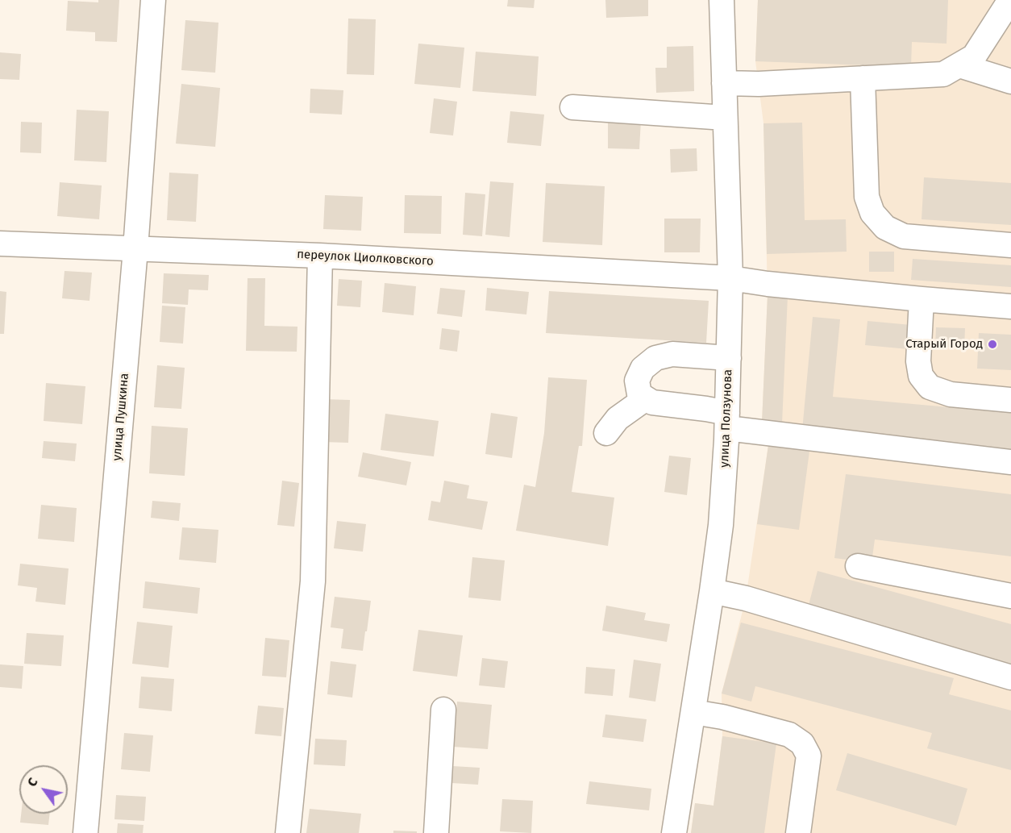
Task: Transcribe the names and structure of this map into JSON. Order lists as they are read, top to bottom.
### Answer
{
  "streets": {
    "street": ["переулок Циолковского", "улица Пушкина", "улица Ползунова"]
  },
  "crossings": [
    ["переулок Циолковского", "улица Пушкина"],
    ["переулок Циолковского", "улица Ползунова"]
  ],
  "places": ["Старый Город"],
  "north": "top left"
}
